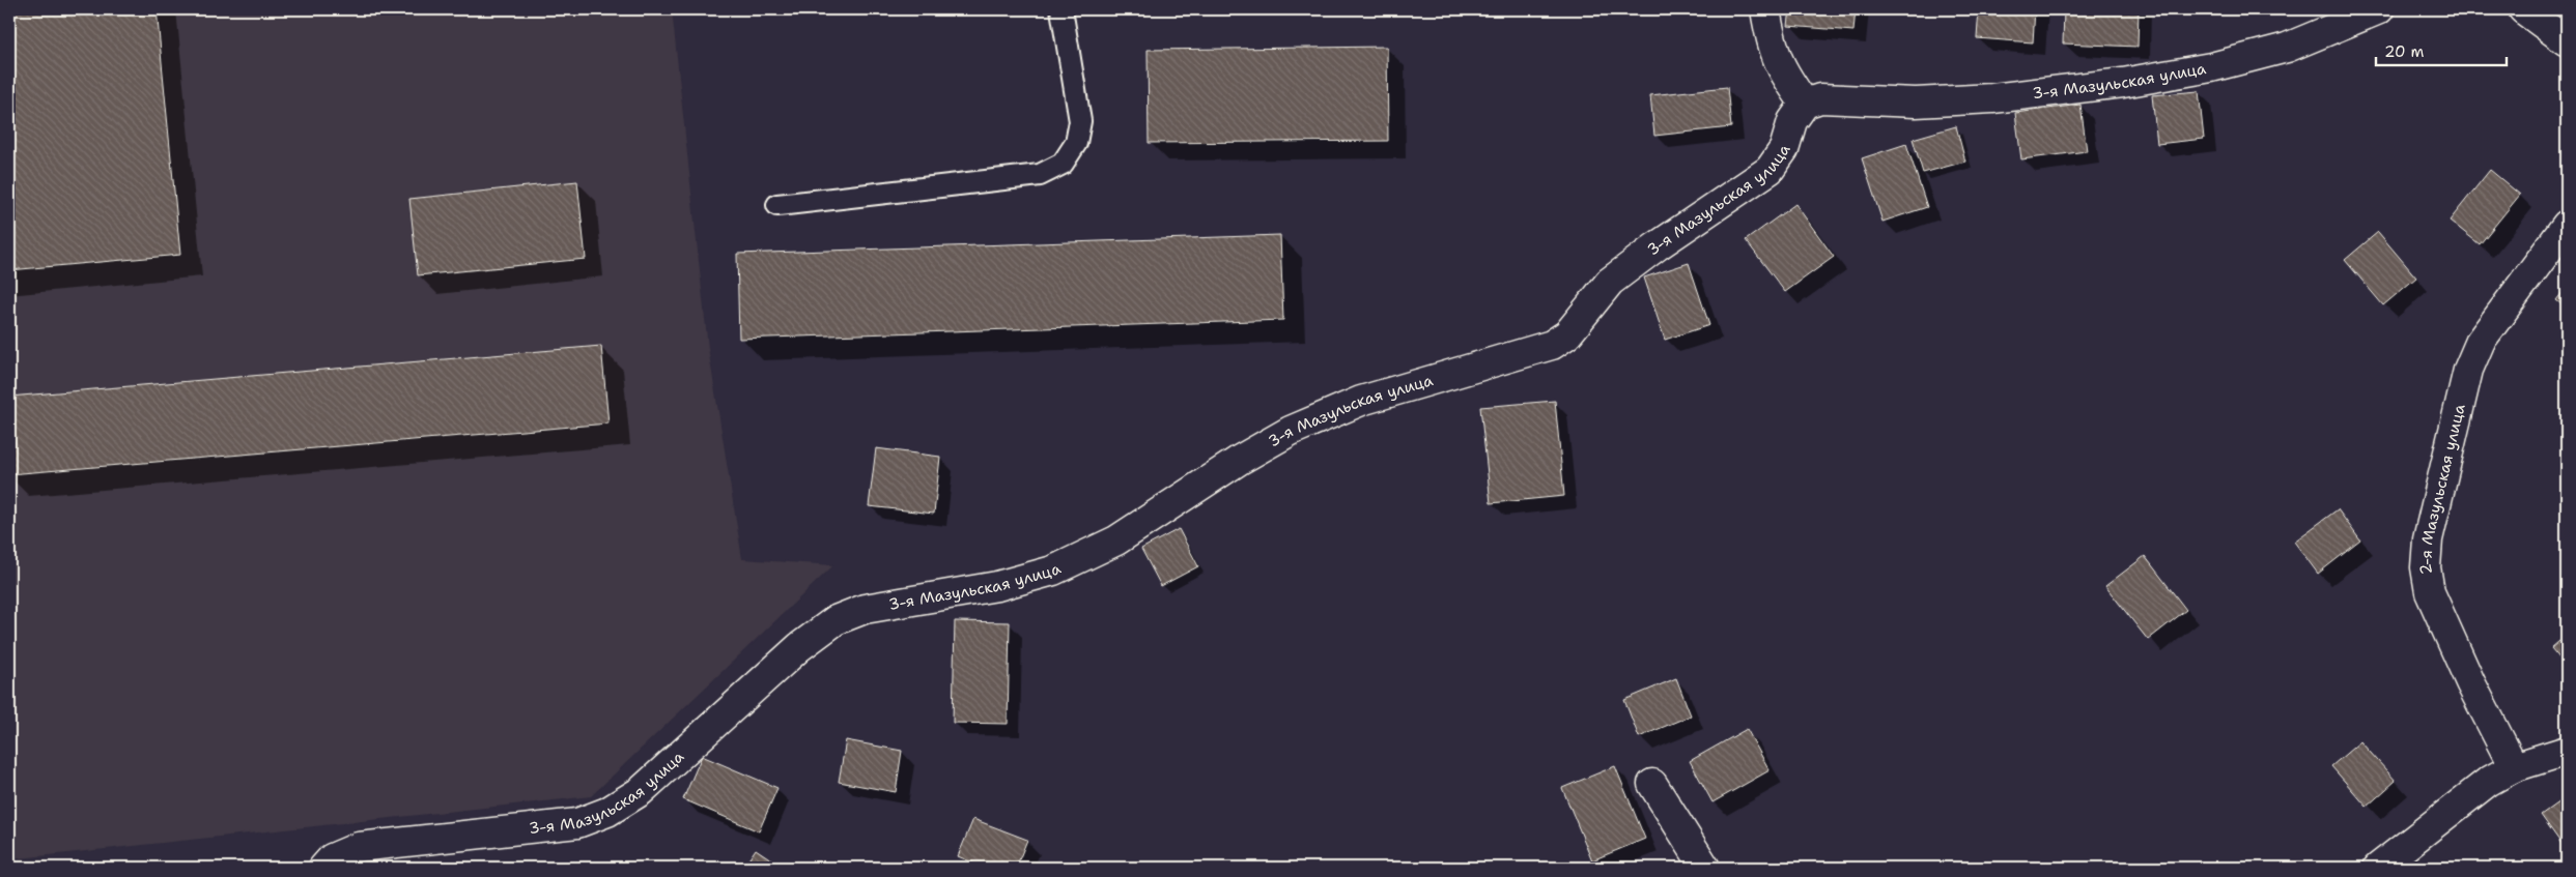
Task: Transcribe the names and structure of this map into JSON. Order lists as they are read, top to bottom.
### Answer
{
  "streets": {
    "street": ["3-я Мазульская улица", "2-я Мазульская улица"]
  },
  "scale_bar": "20 m"
}
